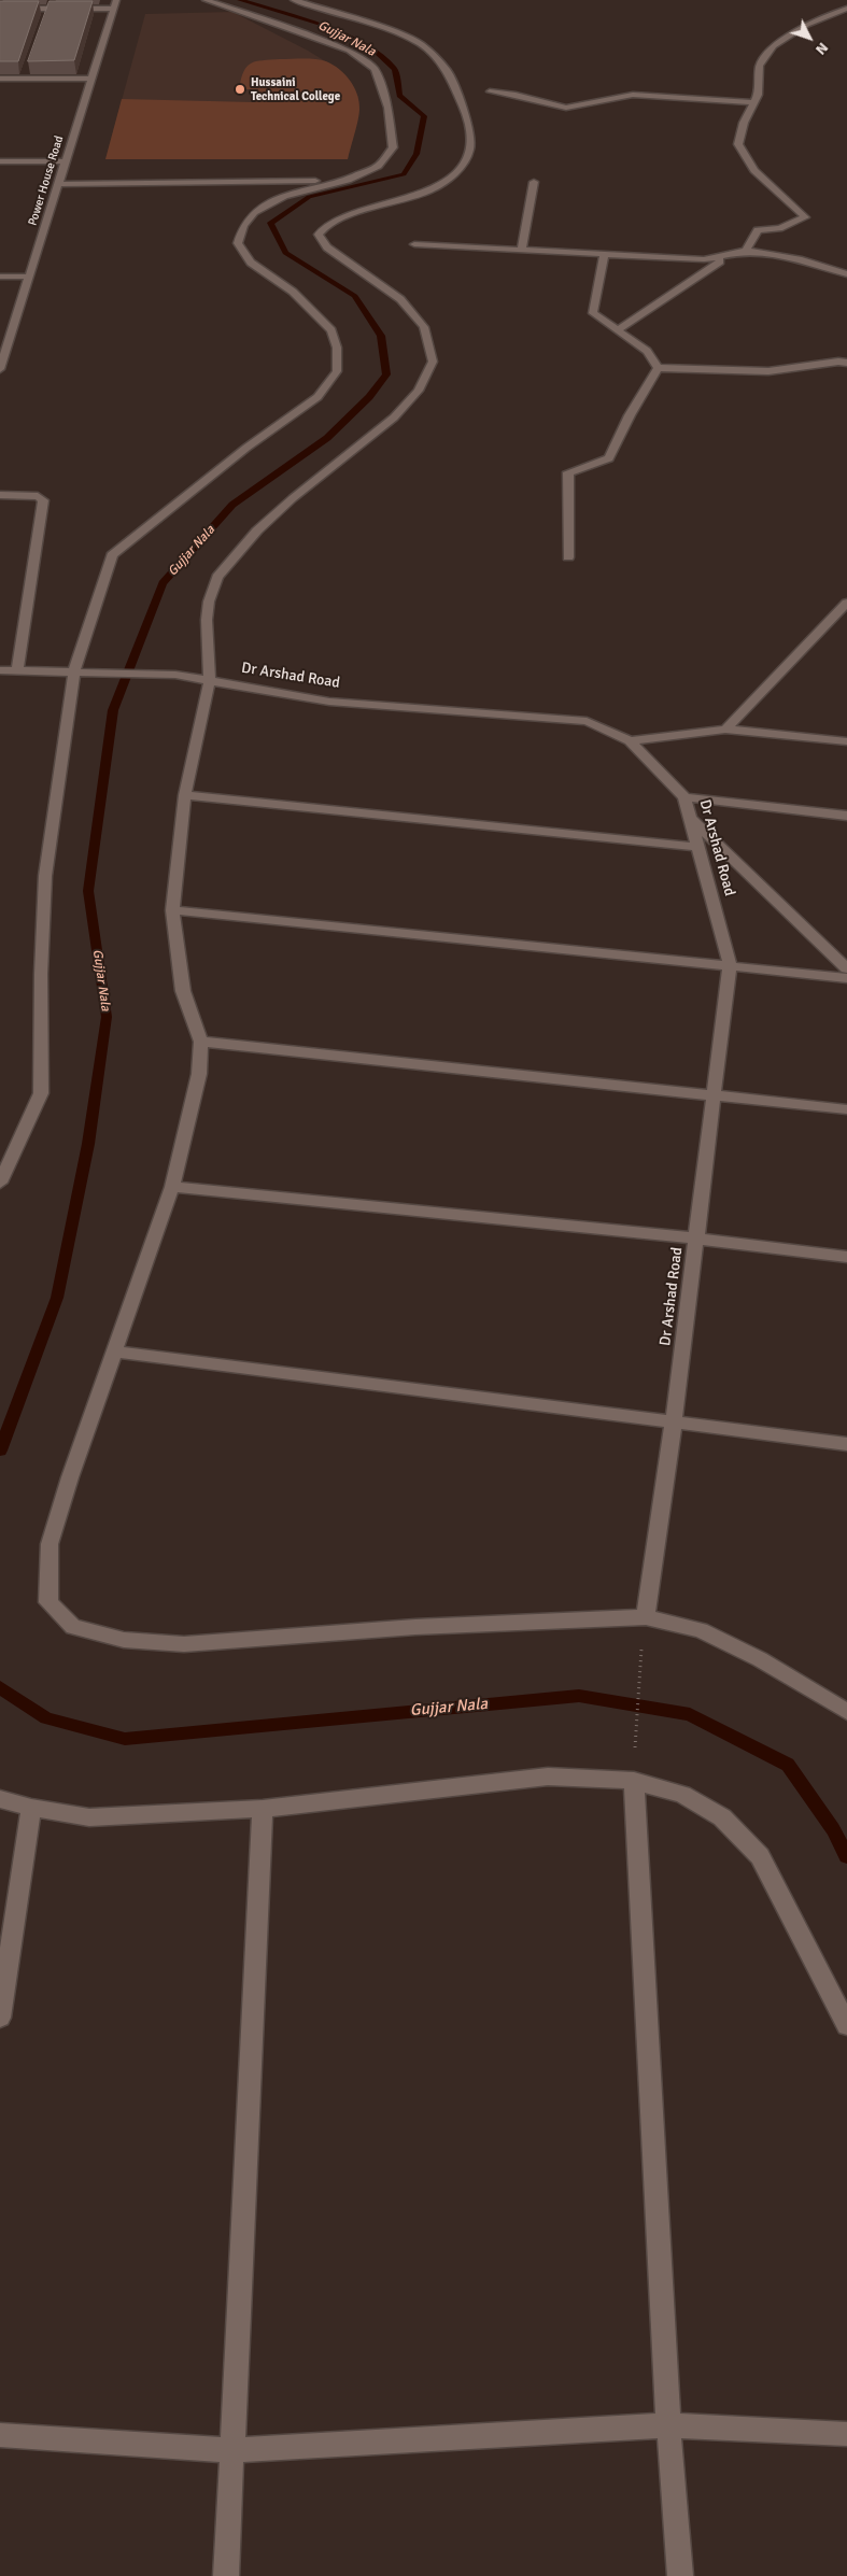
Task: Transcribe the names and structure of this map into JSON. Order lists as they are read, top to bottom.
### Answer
{
  "streets": {
    "street": ["Power House Road", "Dr Arshad Road"]
  },
  "water": ["Gujjar Nala"],
  "places": ["Hussaini Technical College"],
  "north": "bottom right"
}
